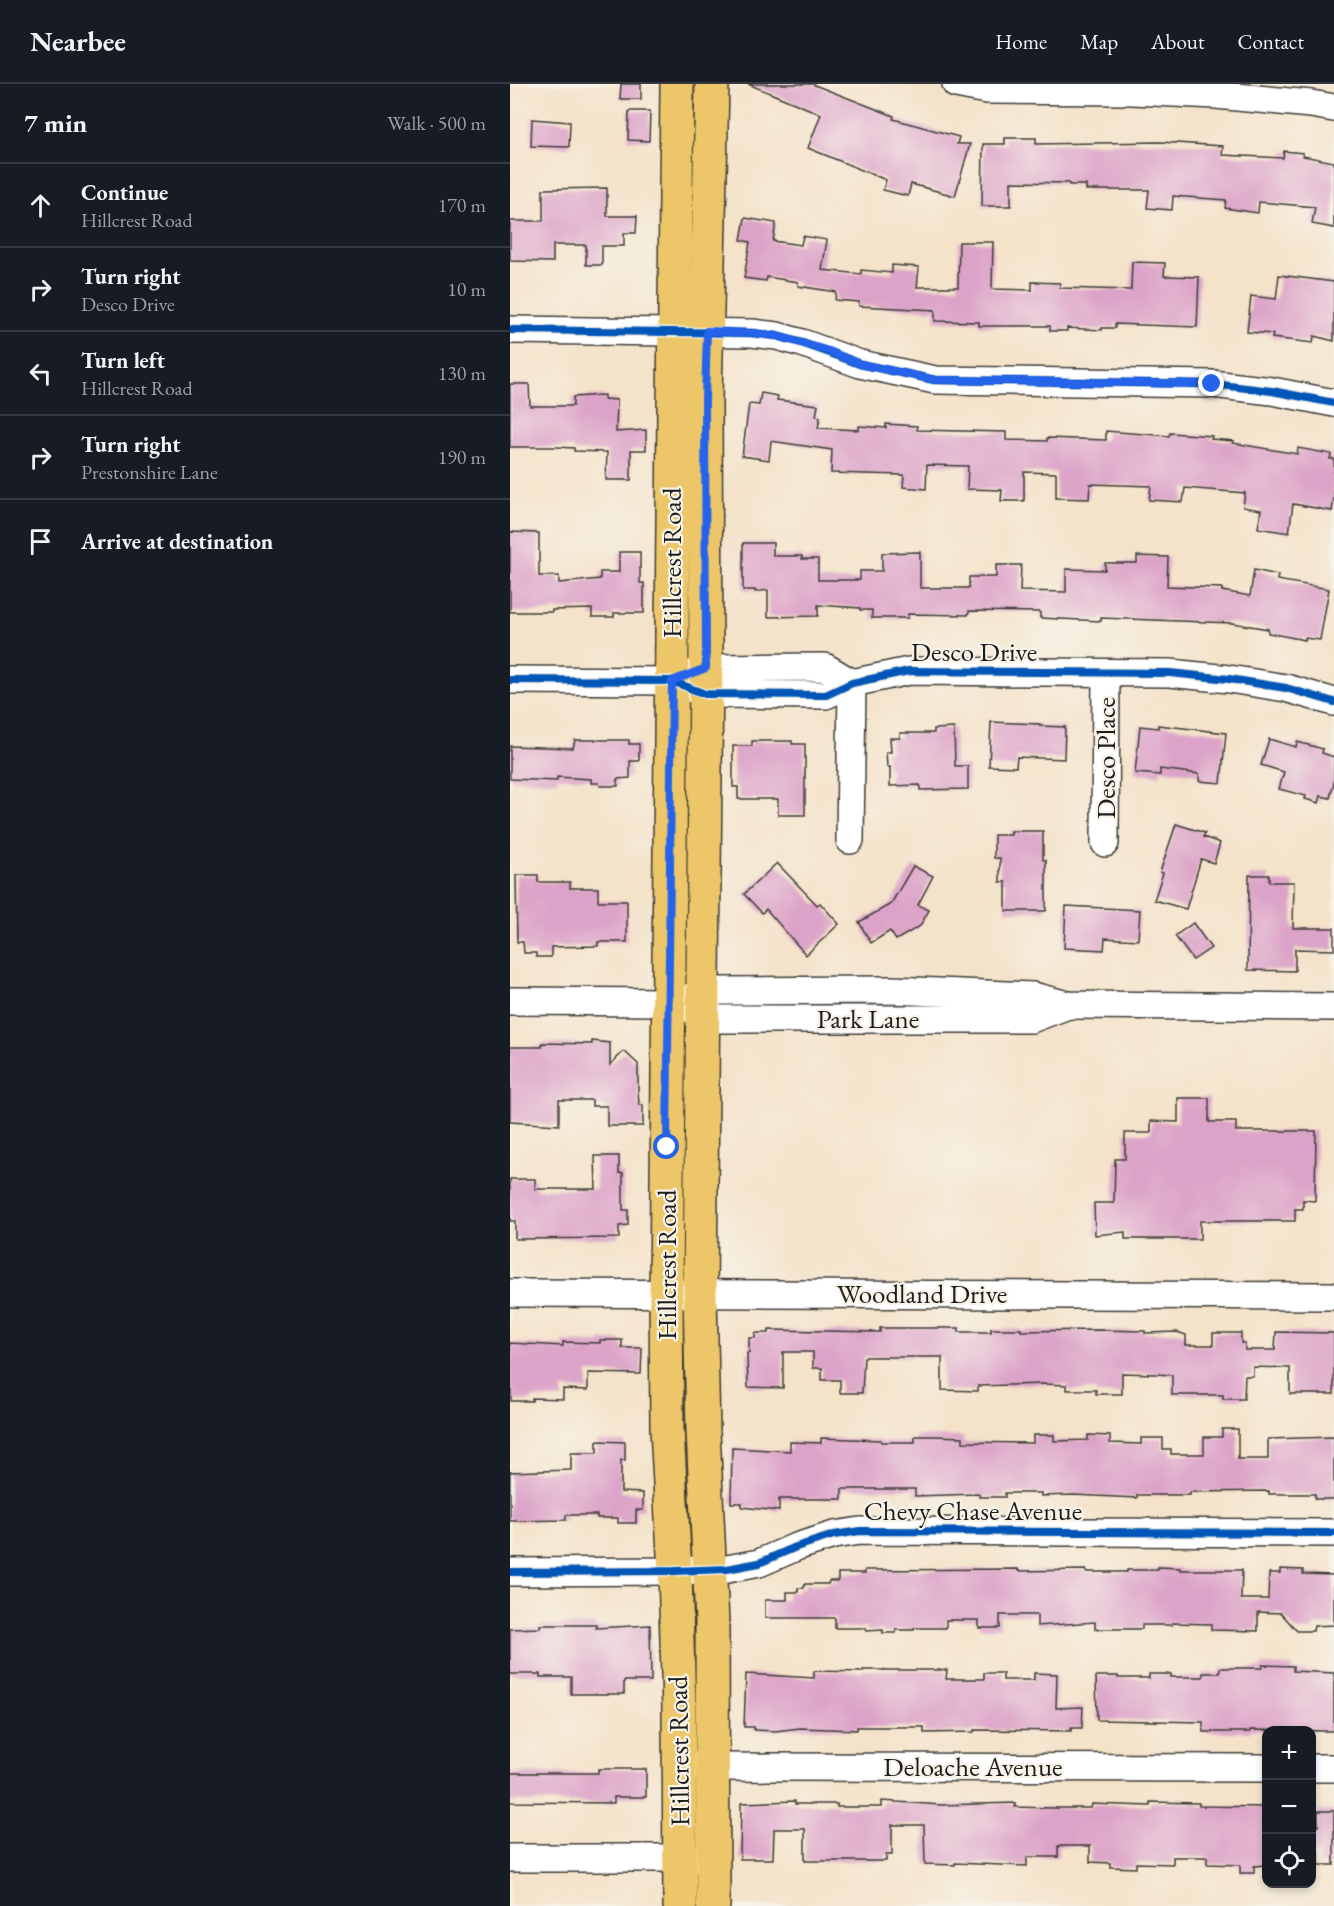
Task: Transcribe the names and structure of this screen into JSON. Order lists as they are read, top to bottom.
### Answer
{
  "streets": {
    "main road": ["Hillcrest Road"],
    "street": [
      "Desco Drive",
      "Desco Place",
      "Park Lane",
      "Woodland Drive",
      "Chevy Chase Avenue",
      "Deloache Avenue"
    ]
  },
  "crossings": [
    ["Hillcrest Road", "Desco Drive"],
    ["Hillcrest Road", "Park Lane"],
    ["Hillcrest Road", "Woodland Drive"],
    ["Hillcrest Road", "Chevy Chase Avenue"],
    ["Hillcrest Road", "Deloache Avenue"],
    ["Desco Drive", "Desco Place"]
  ],
  "page": {
    "header": "Nearbee",
    "nav": [
      "Home",
      "Map",
      "About",
      "Contact"
    ],
    "heading": ["7 min", "Walk · 500 m"],
    "list": [
      ["Continue", "Hillcrest Road", "170 m"],
      ["Turn right", "Desco Drive", "10 m"],
      ["Turn left", "Hillcrest Road", "130 m"],
      ["Turn right", "Prestonshire Lane", "190 m"],
      "Arrive at destination"
    ],
    "map_buttons": ["+", "−"]
  }
}
